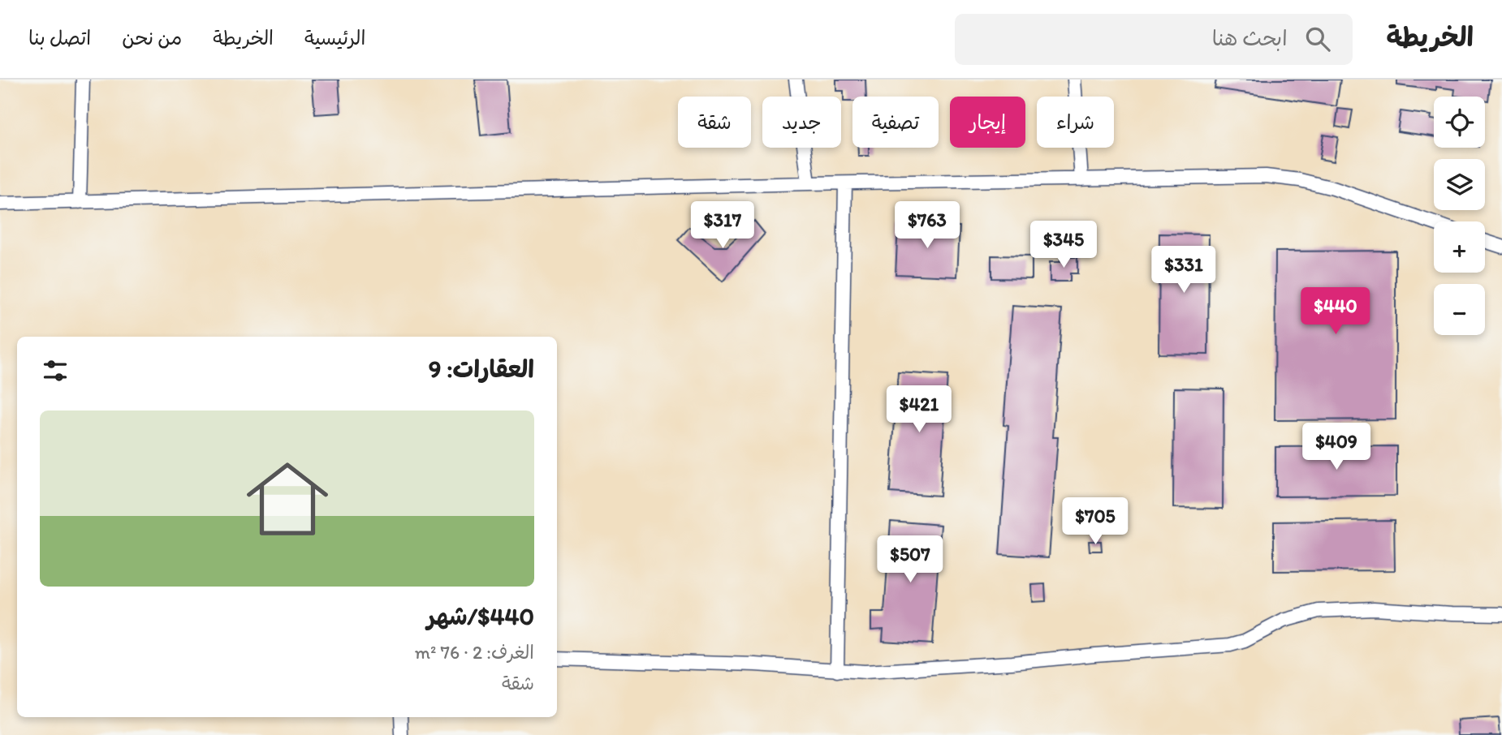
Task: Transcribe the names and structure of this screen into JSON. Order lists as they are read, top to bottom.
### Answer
{
  "page": {
    "header": "الخريطة",
    "search": "ابحث هنا",
    "nav": [
      "الرئيسية",
      "الخريطة",
      "من نحن",
      "اتصل بنا"
    ],
    "map_buttons": ["+", "−"],
    "chip": [
      "شراء",
      "إيجار",
      "تصفية",
      "جديد",
      "شقة"
    ],
    "price": [
      "$317",
      "$763",
      "$345",
      "$331",
      "$440",
      "$421",
      "$409",
      "$705",
      "$507"
    ],
    "heading": "العقارات: 9",
    "list": [
      {
        "name": "$440/شهر",
        "note": "الغرف: 2 · 76 m² · شقة"
      }
    ]
  }
}
